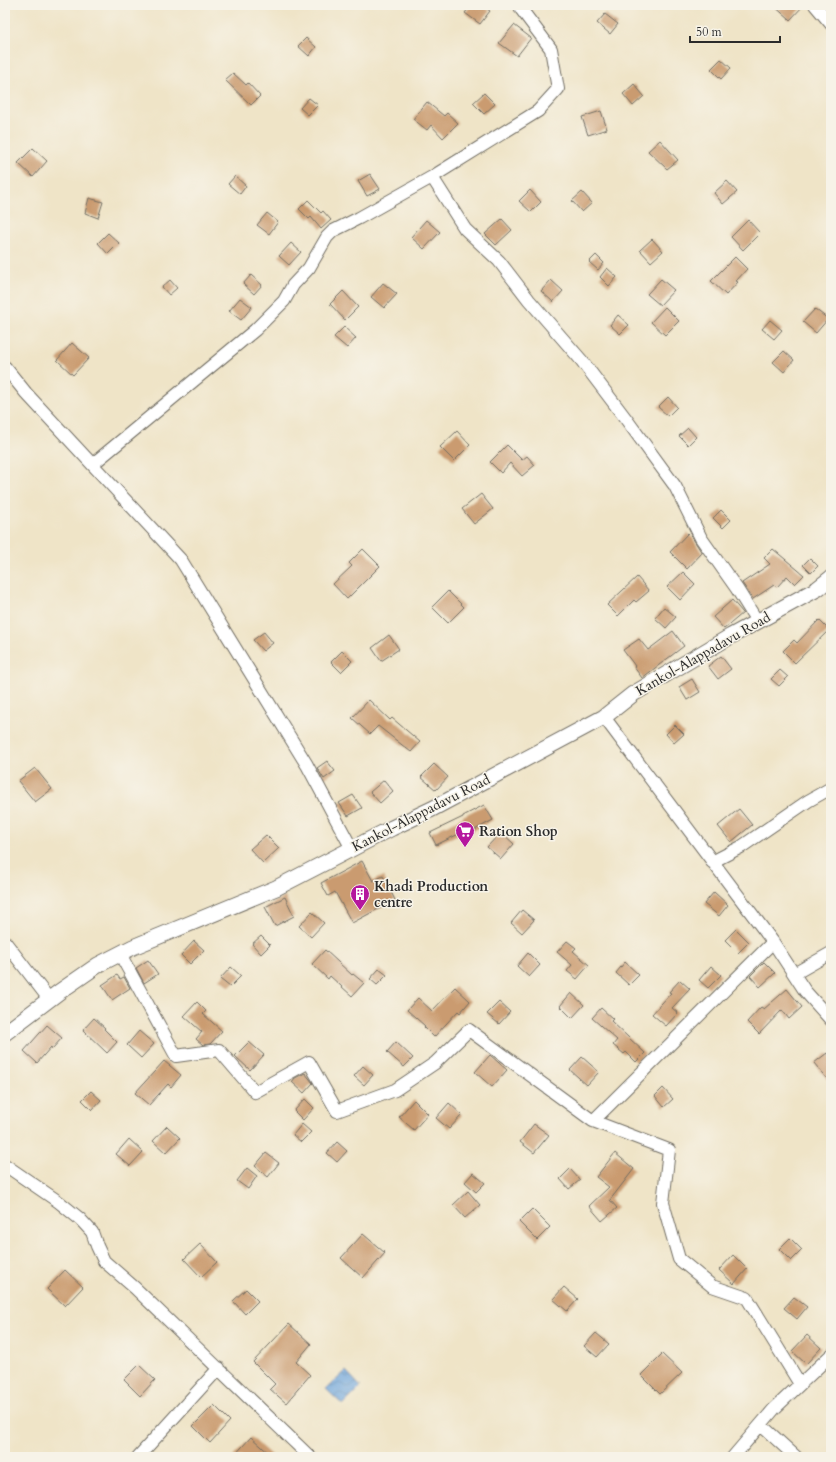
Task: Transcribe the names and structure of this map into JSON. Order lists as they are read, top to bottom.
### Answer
{
  "streets": {
    "main road": ["Kankol-Alappadavu Road"]
  },
  "places": {
    "supermarket": ["Ration Shop"],
    "building": ["Khadi Production centre"]
  },
  "scale_bar": "50 m"
}
